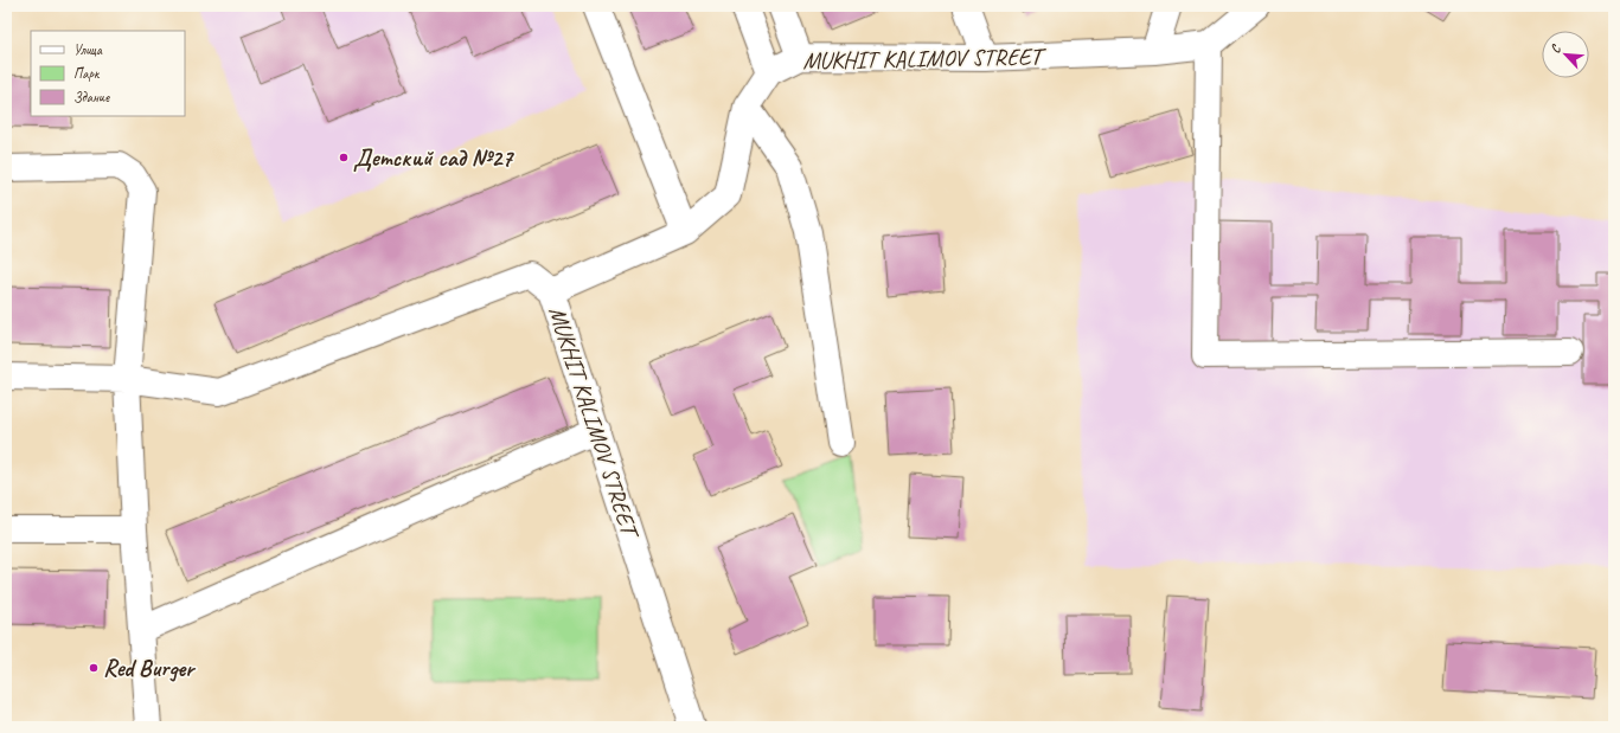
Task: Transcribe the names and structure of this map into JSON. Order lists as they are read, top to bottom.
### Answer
{
  "streets": {
    "street": ["MUKHIT KALIMOV STREET"]
  },
  "places": ["Детский сад №27", "Red Burger"],
  "legend": ["Улица", "Парк", "Здание"],
  "north": "top left"
}
